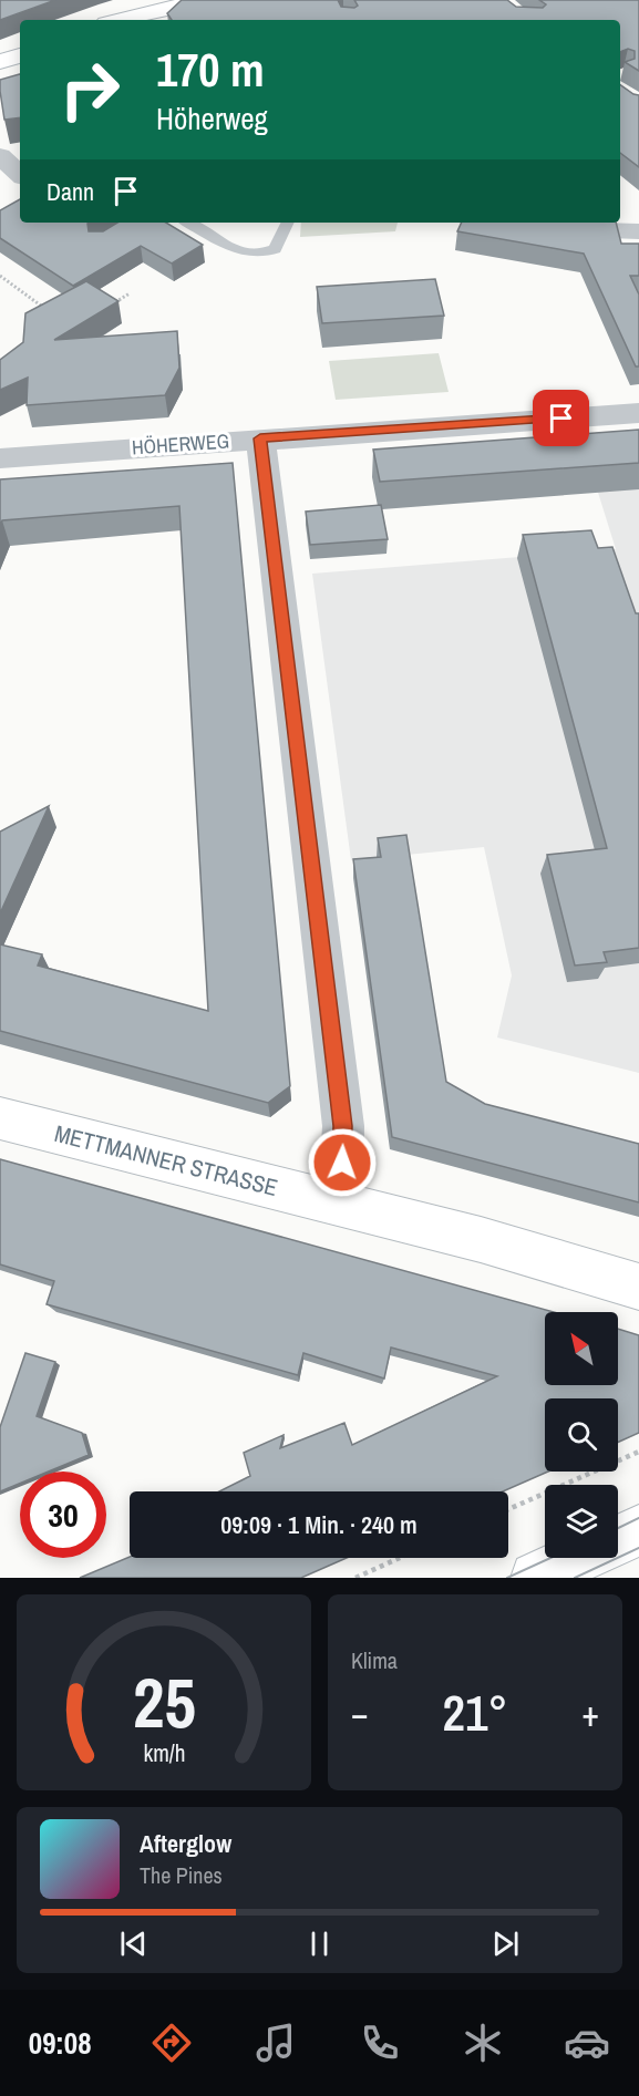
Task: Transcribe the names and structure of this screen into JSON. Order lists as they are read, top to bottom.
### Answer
{
  "streets": {
    "street": ["HÖHERWEG", "METTMANNER STRASSE"]
  },
  "north": "top left",
  "page": {
    "turn": ["170 m", "Höherweg"],
    "then": "Dann",
    "limit": "30",
    "trip": "09:09 · 1 Min. · 240 m",
    "tile": "Klima",
    "heat": ["−", "21°", "+"],
    "song": ["Afterglow", "The Pines"],
    "tabs": "09:08",
    "gauge": ["25", "km/h"]
  }
}
